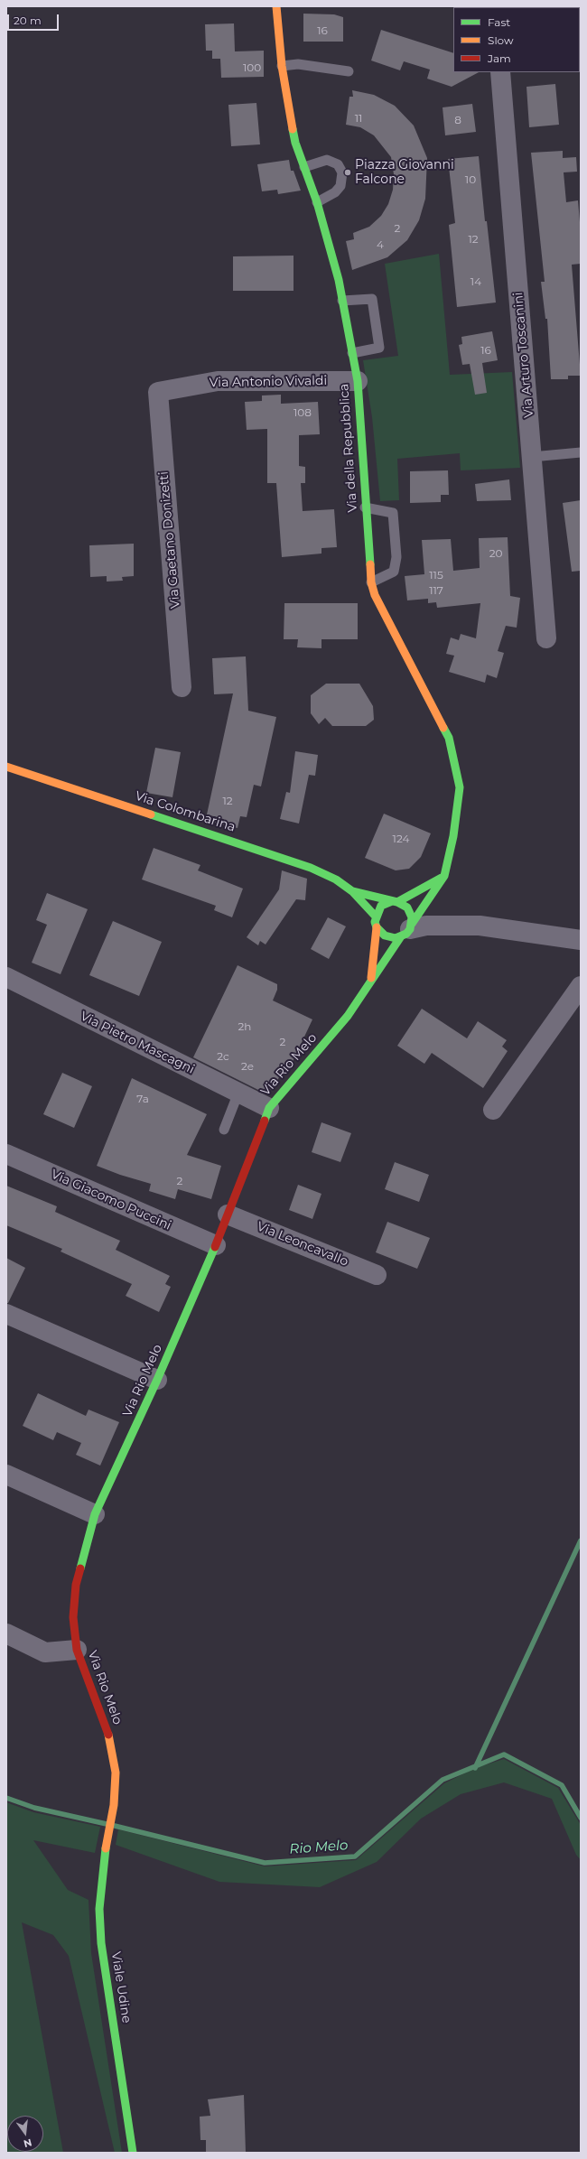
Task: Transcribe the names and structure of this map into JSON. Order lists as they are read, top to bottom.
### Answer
{
  "streets": {
    "street": [
      "Via Arturo Toscanini",
      "Via Antonio Vivaldi",
      "Via della Repubblica",
      "Via Gaetano Donizetti",
      "Via Colombarina",
      "Via Pietro Mascagni",
      "Via Rio Melo",
      "Via Giacomo Puccini",
      "Via Leoncavallo",
      "Viale Udine"
    ]
  },
  "crossings": [
    ["Via Antonio Vivaldi", "Via della Repubblica"],
    ["Via Antonio Vivaldi", "Via Gaetano Donizetti"],
    ["Via della Repubblica", "Via Colombarina"],
    ["Via della Repubblica", "Via Rio Melo"],
    ["Via Colombarina", "Via Rio Melo"],
    ["Via Pietro Mascagni", "Via Rio Melo"],
    ["Via Rio Melo", "Via Giacomo Puccini"],
    ["Via Rio Melo", "Via Leoncavallo"],
    ["Via Rio Melo", "Viale Udine"]
  ],
  "water": ["Rio Melo"],
  "places": ["Piazza Giovanni Falcone"],
  "house_numbers": [
    "16",
    "100",
    "11",
    "8",
    "10",
    "2",
    "12",
    "4",
    "14",
    "16",
    "108",
    "20",
    "115",
    "117",
    "12",
    "124",
    "2h",
    "2",
    "2c",
    "2e",
    "7a",
    "2"
  ],
  "legend": ["Fast", "Slow", "Jam"],
  "scale_bar": "20 m",
  "north": "bottom"
}
